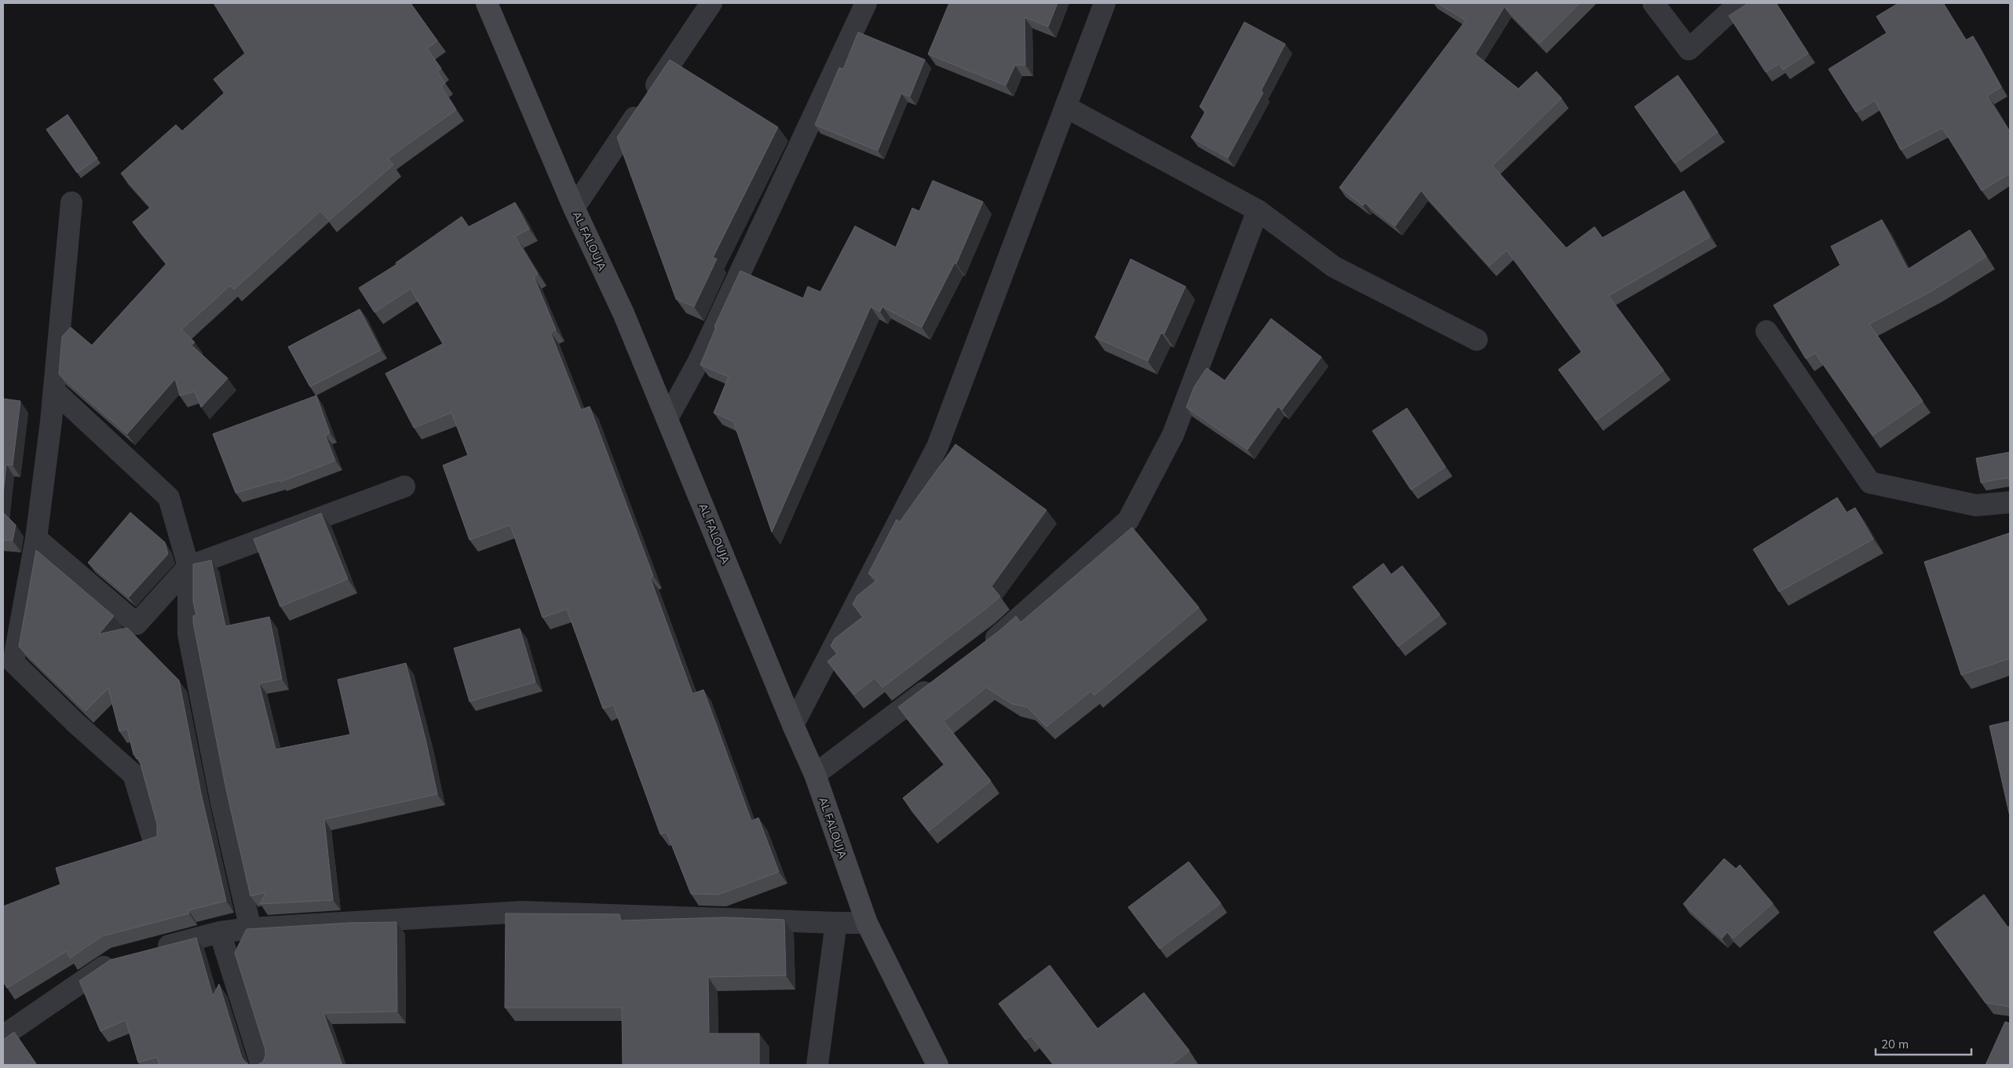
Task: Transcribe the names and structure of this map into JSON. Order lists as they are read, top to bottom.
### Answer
{
  "streets": {
    "main road": ["AL FALOUJA"]
  },
  "scale_bar": "20 m"
}
